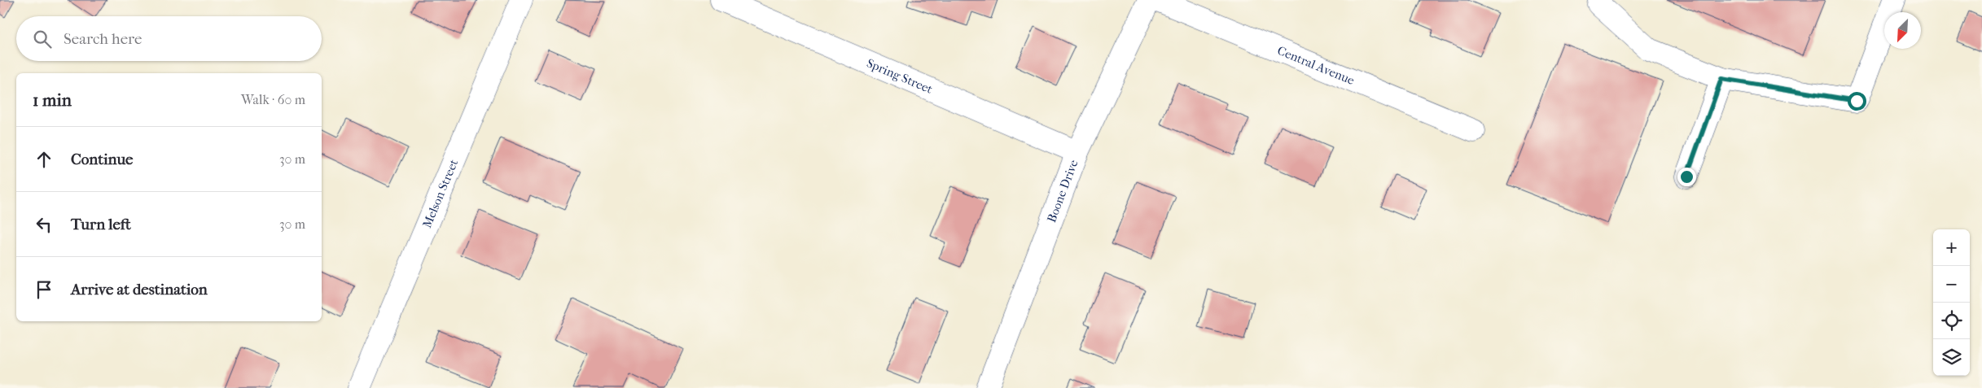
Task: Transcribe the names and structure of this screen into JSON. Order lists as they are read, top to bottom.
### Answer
{
  "streets": {
    "street": [
      "Central Avenue",
      "Spring Street",
      "Boone Drive",
      "Melson Street"
    ]
  },
  "crossings": [
    ["Spring Street", "Boone Drive"]
  ],
  "north": "bottom left",
  "page": {
    "search": "Search here",
    "heading": ["1 min", "Walk · 60 m"],
    "list": [
      ["Continue", "30 m"],
      ["Turn left", "30 m"],
      "Arrive at destination"
    ],
    "map_buttons": ["+", "−"]
  }
}
